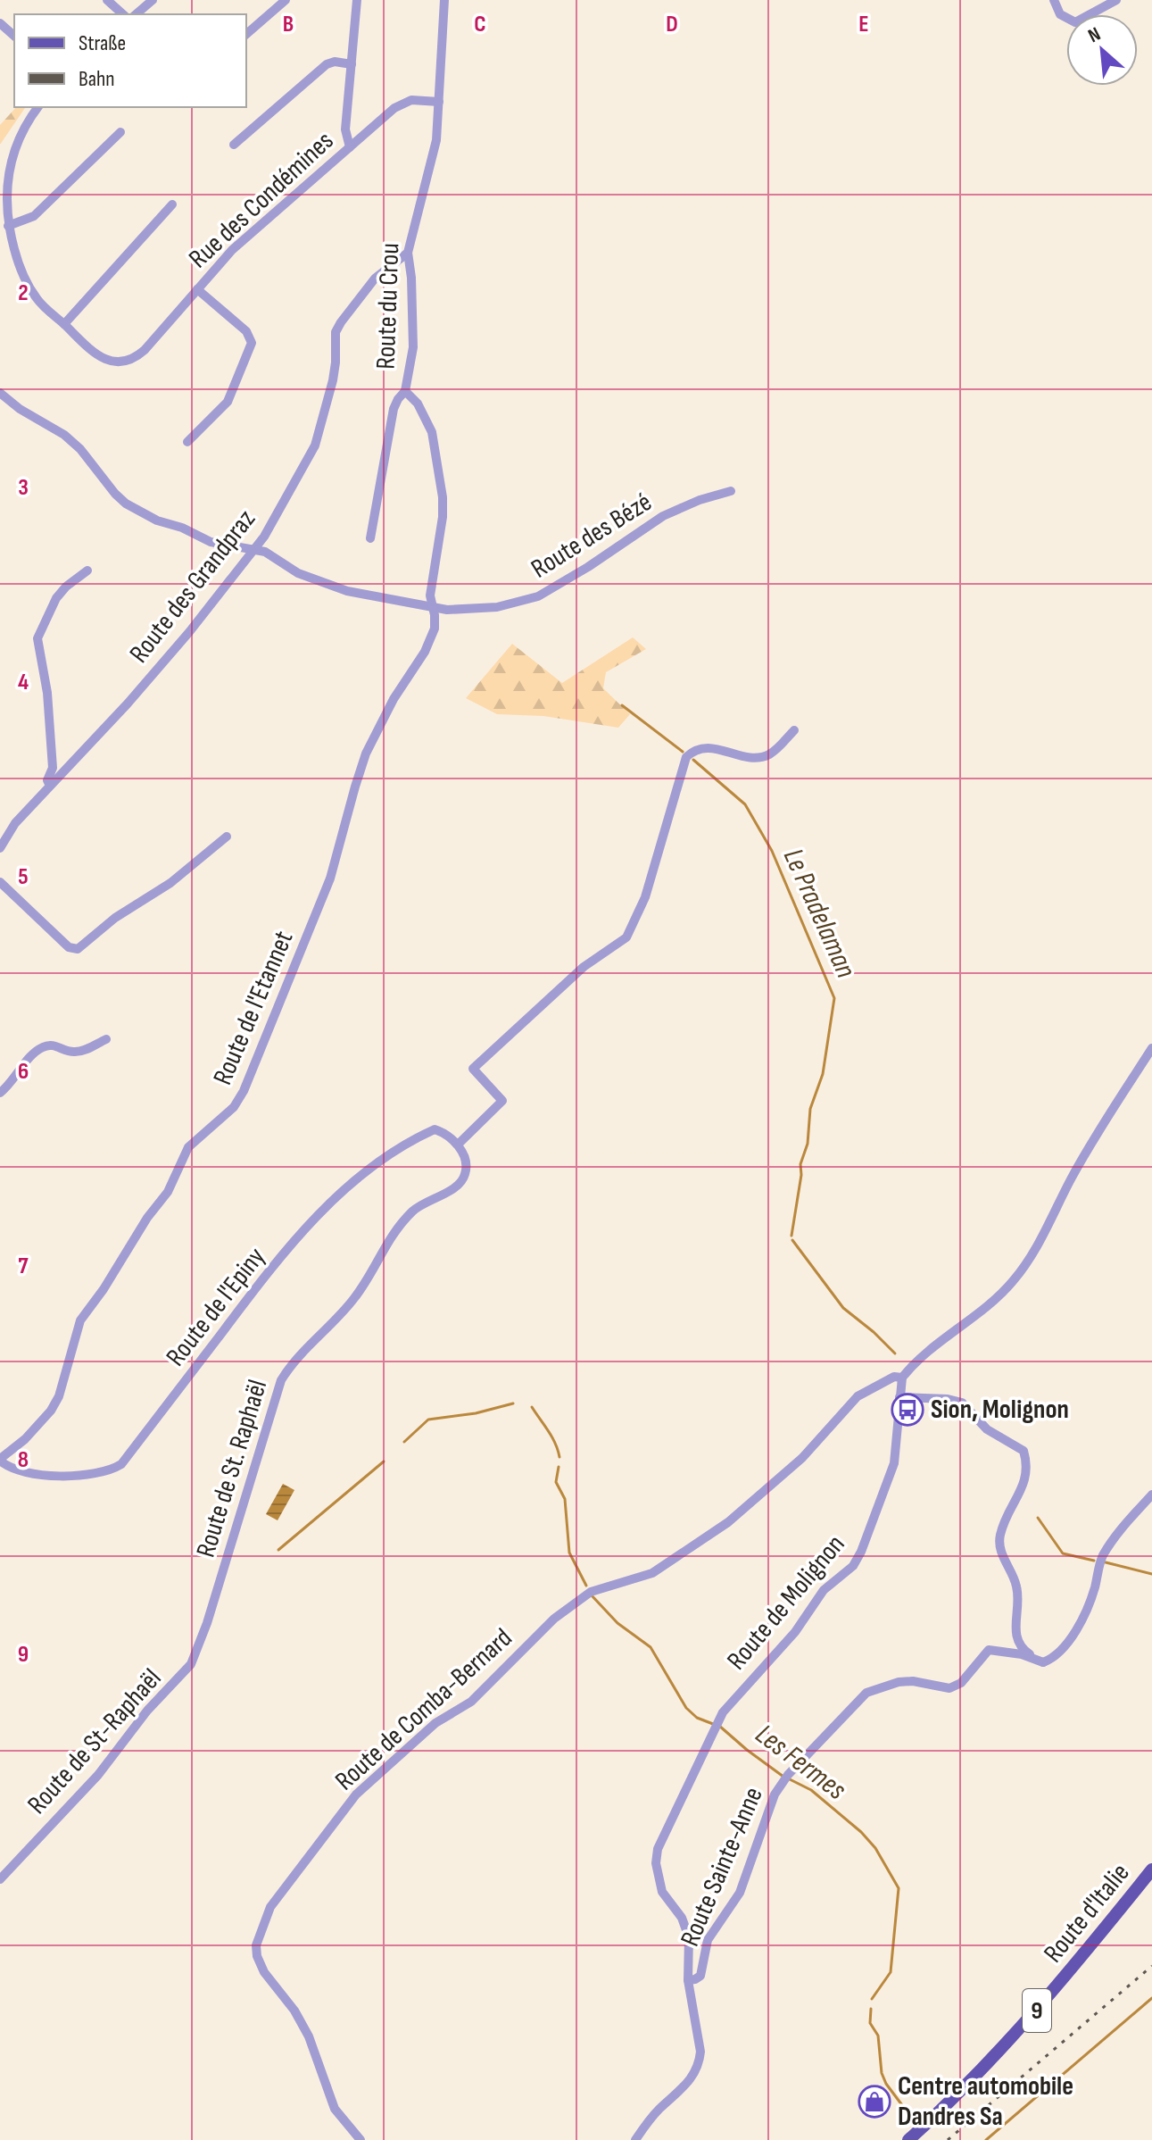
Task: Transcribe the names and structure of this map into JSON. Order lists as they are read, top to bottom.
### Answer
{
  "streets": {
    "main road": ["Route d'Italie", "9"],
    "street": [
      "Rue des Condémines",
      "Route du Crou",
      "Route des Bézé",
      "Route des Grandpraz",
      "Route de l'Etannet",
      "Route de l'Epiny",
      "Route de St. Raphaël",
      "Route de Molignon",
      "Route de Comba-Bernard",
      "Route de St-Raphaël",
      "Route Sainte-Anne"
    ]
  },
  "crossings": [
    ["Rue des Condémines", "Route du Crou"],
    ["Route du Crou", "Route des Bézé"],
    ["Route du Crou", "Route des Grandpraz"],
    ["Route du Crou", "Route de l'Etannet"],
    ["Route des Bézé", "Route des Grandpraz"],
    ["Route des Bézé", "Route de l'Etannet"],
    ["Route de l'Etannet", "Route de l'Epiny"],
    ["Route de l'Epiny", "Route de St. Raphaël"],
    ["Route de St. Raphaël", "Route de St-Raphaël"],
    ["Route de Molignon", "Route de Comba-Bernard"],
    ["Route de Molignon", "Route Sainte-Anne"]
  ],
  "water": ["Le Pradelaman", "Les Fermes"],
  "places": {
    "bus stop": ["Sion, Molignon"],
    "shop": ["Centre automobile Dandres Sa"]
  },
  "legend": ["Straße", "Bahn"],
  "north": "top left",
  "grid": {
    "columns": [
      "B",
      "C",
      "D",
      "E"
    ],
    "rows": [
      "2",
      "3",
      "4",
      "5",
      "6",
      "7",
      "8",
      "9"
    ]
  }
}
